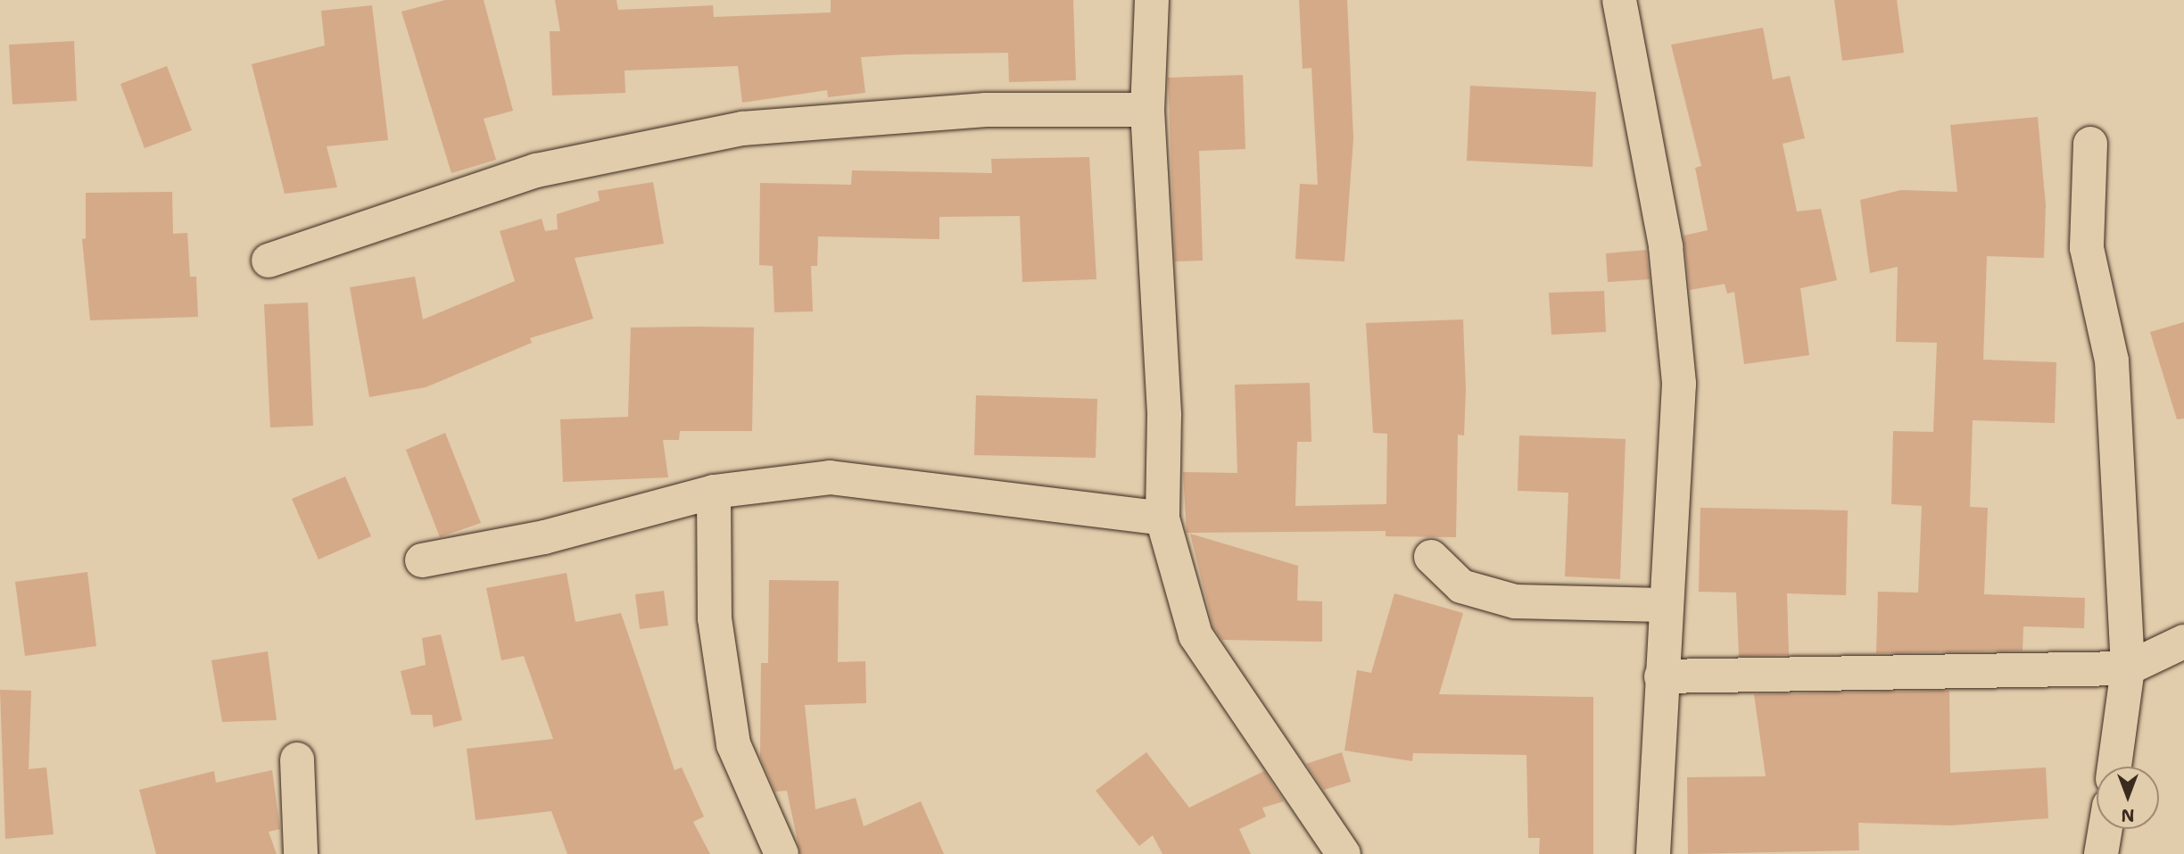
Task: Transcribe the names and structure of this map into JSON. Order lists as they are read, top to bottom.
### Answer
{
  "north": "bottom"
}
